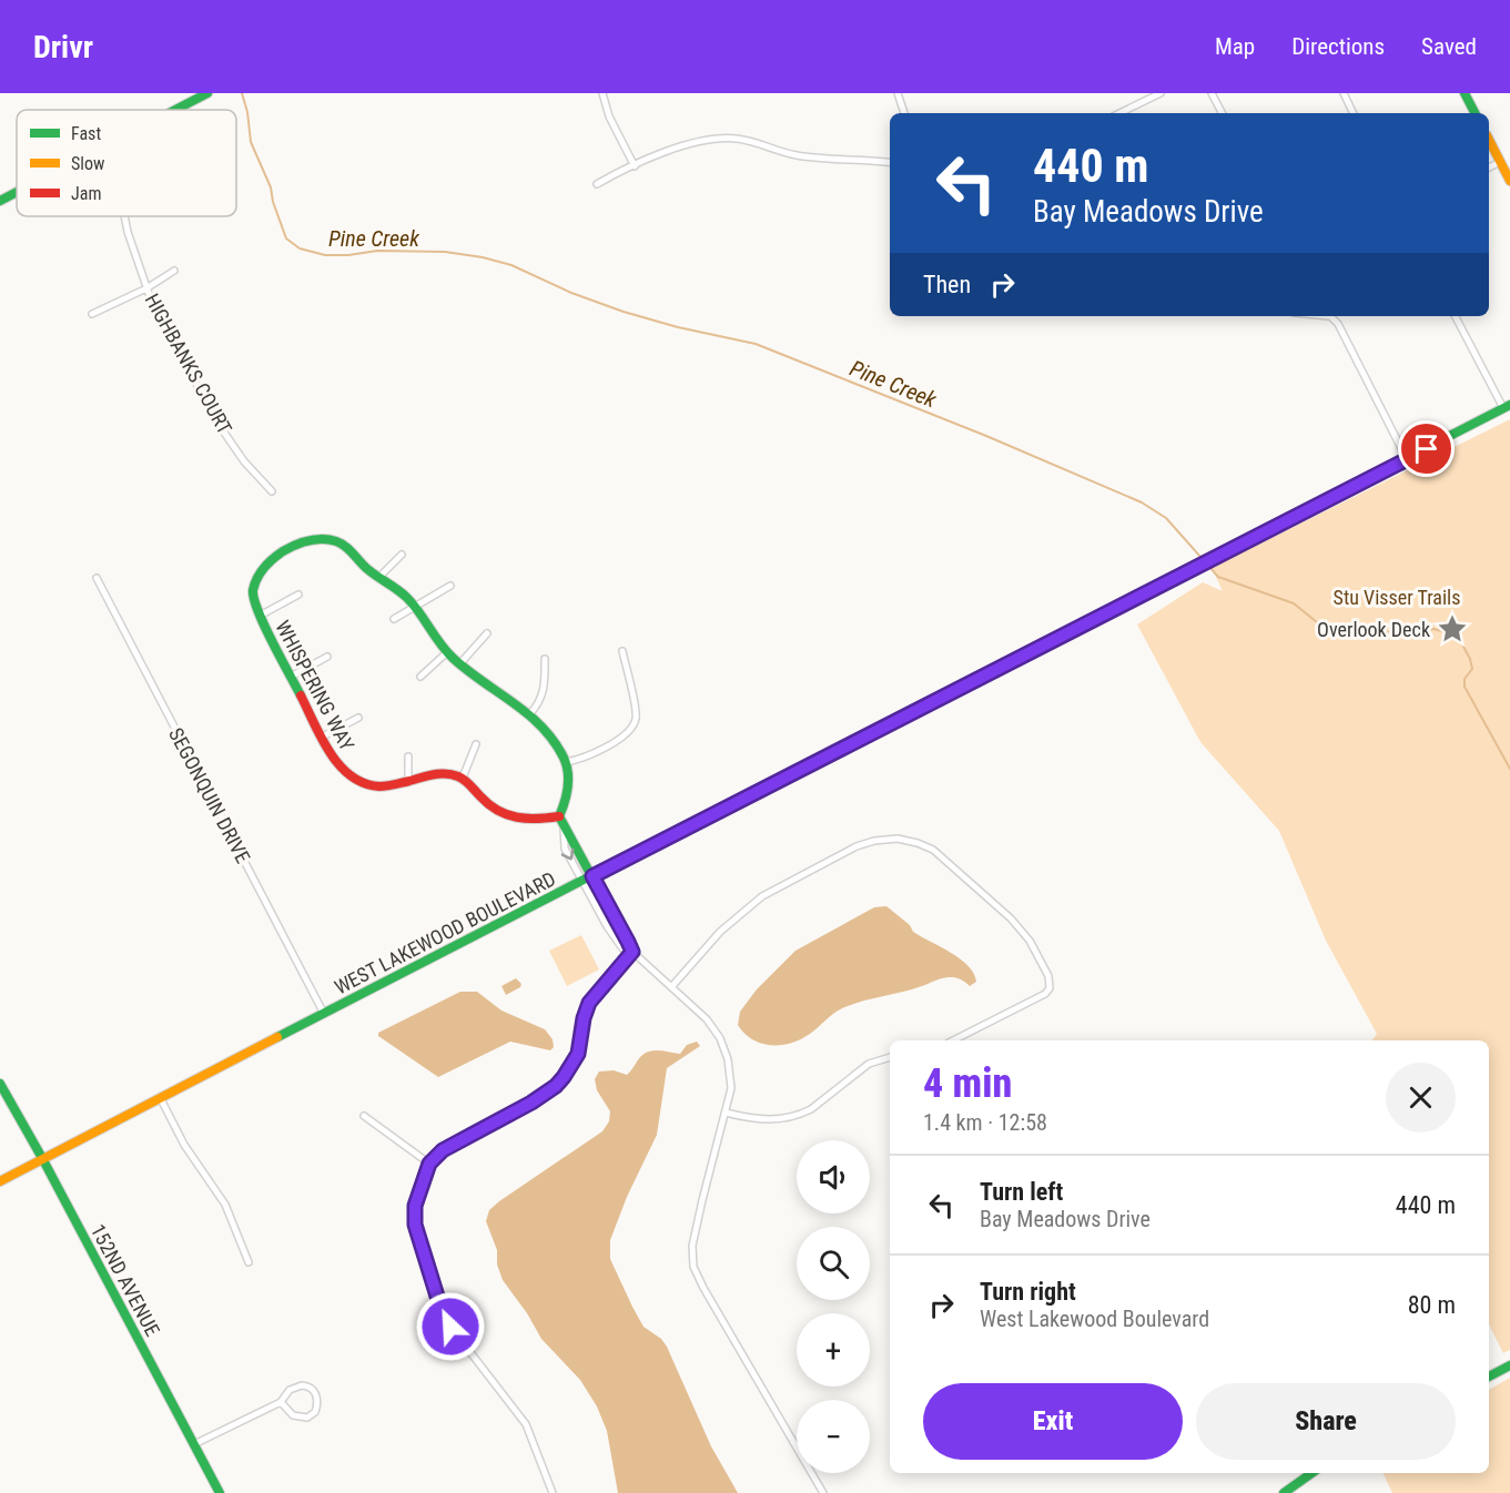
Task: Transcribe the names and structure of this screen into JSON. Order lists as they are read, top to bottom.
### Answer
{
  "streets": {
    "street": [
      "HIGHBANKS COURT",
      "WHISPERING WAY",
      "SEGONQUIN DRIVE",
      "WEST LAKEWOOD BOULEVARD",
      "152ND AVENUE"
    ]
  },
  "crossings": [
    ["SEGONQUIN DRIVE", "WEST LAKEWOOD BOULEVARD"],
    ["WEST LAKEWOOD BOULEVARD", "152ND AVENUE"]
  ],
  "water": ["Pine Creek"],
  "parks": ["Stu Visser Trails"],
  "places": {
    "place": ["Overlook Deck"]
  },
  "legend": ["Fast", "Slow", "Jam"],
  "page": {
    "header": "Drivr",
    "nav": ["Map", "Directions", "Saved"],
    "turn": ["440 m", "Bay Meadows Drive"],
    "then": "Then",
    "heading": ["4 min", "1.4 km · 12:58"],
    "map_buttons": ["+", "−"],
    "list": [
      {
        "name": "Turn left",
        "note": "Bay Meadows Drive",
        "value": "440 m"
      },
      {
        "name": "Turn right",
        "note": "West Lakewood Boulevard",
        "value": "80 m"
      }
    ],
    "buttons": ["Exit", "Share"]
  }
}
